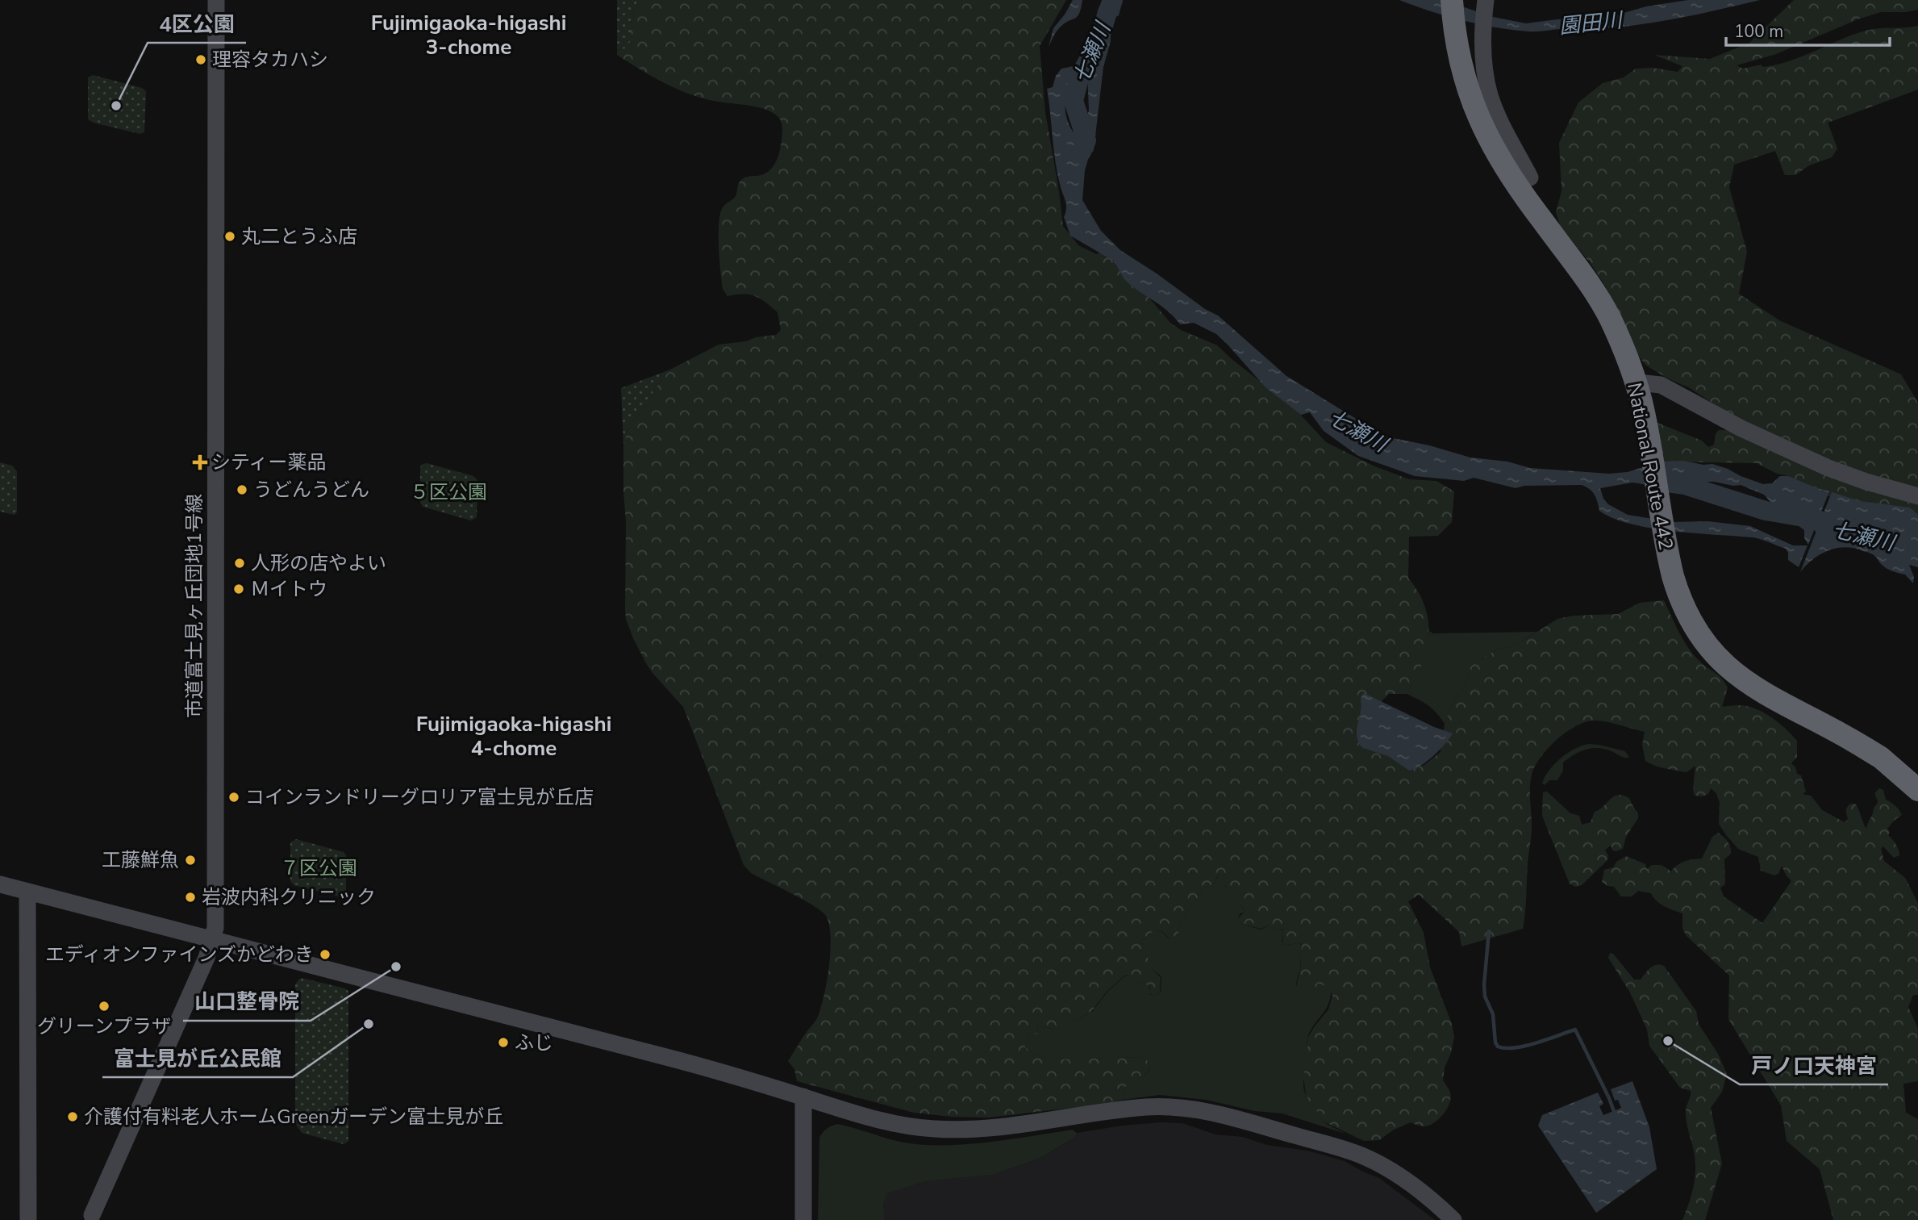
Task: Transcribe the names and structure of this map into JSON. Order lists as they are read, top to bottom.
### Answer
{
  "streets": {
    "highway": ["National Route 442"],
    "street": ["市道富士見ヶ丘団地1号線"]
  },
  "districts": ["Fujimigaoka-higashi 3-chome", "Fujimigaoka-higashi 4-chome"],
  "water": ["園田川", "七瀬川"],
  "parks": ["５区公園", "７区公園"],
  "places": {
    "other": [
      "理容タカハシ",
      "4区公園",
      "丸二とうふ店",
      "うどんうどん",
      "人形の店やよい",
      "Ｍイトウ",
      "コインランドリーグロリア富士見が丘店",
      "工藤鮮魚",
      "岩波内科クリニック",
      "エディオンファインズかどわき",
      "山口整骨院",
      "グリーンプラザ",
      "富士見が丘公民館",
      "戸ノ口天神宮",
      "ふじ",
      "介護付有料老人ホームGreenガーデン富士見が丘"
    ],
    "health": ["シティー薬品"]
  },
  "scale_bar": "100 m"
}
